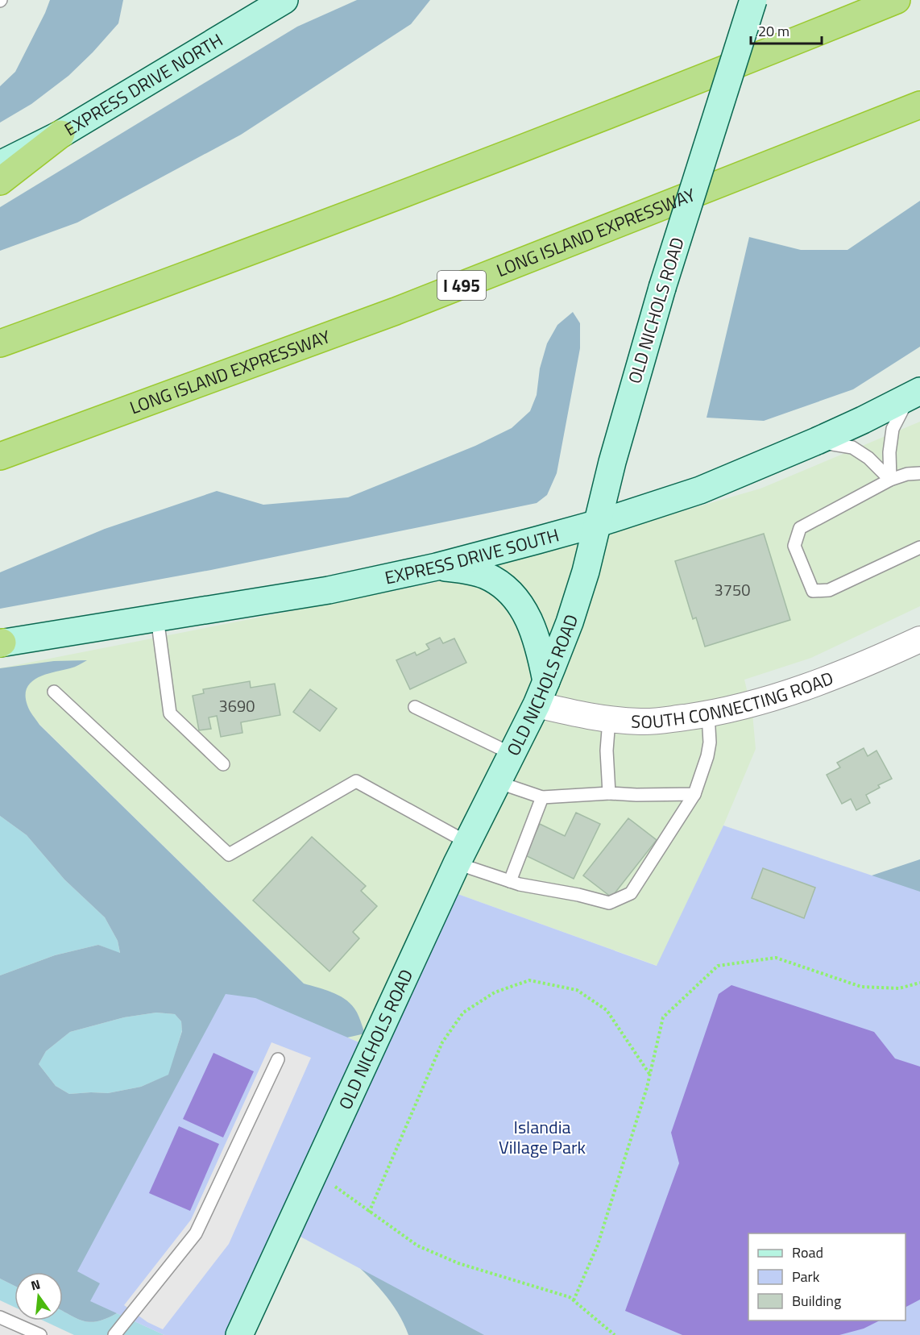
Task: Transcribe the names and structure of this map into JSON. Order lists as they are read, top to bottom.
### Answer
{
  "streets": {
    "highway": ["LONG ISLAND EXPRESSWAY", "I 495"],
    "main road": ["EXPRESS DRIVE NORTH", "OLD NICHOLS ROAD", "EXPRESS DRIVE SOUTH"],
    "street": ["SOUTH CONNECTING ROAD"]
  },
  "crossings": [
    ["OLD NICHOLS ROAD", "EXPRESS DRIVE SOUTH"],
    ["OLD NICHOLS ROAD", "SOUTH CONNECTING ROAD"]
  ],
  "parks": ["Islandia Village Park"],
  "house_numbers": ["3750", "3690"],
  "legend": ["Road", "Park", "Building"],
  "scale_bar": "20 m",
  "north": "top"
}
